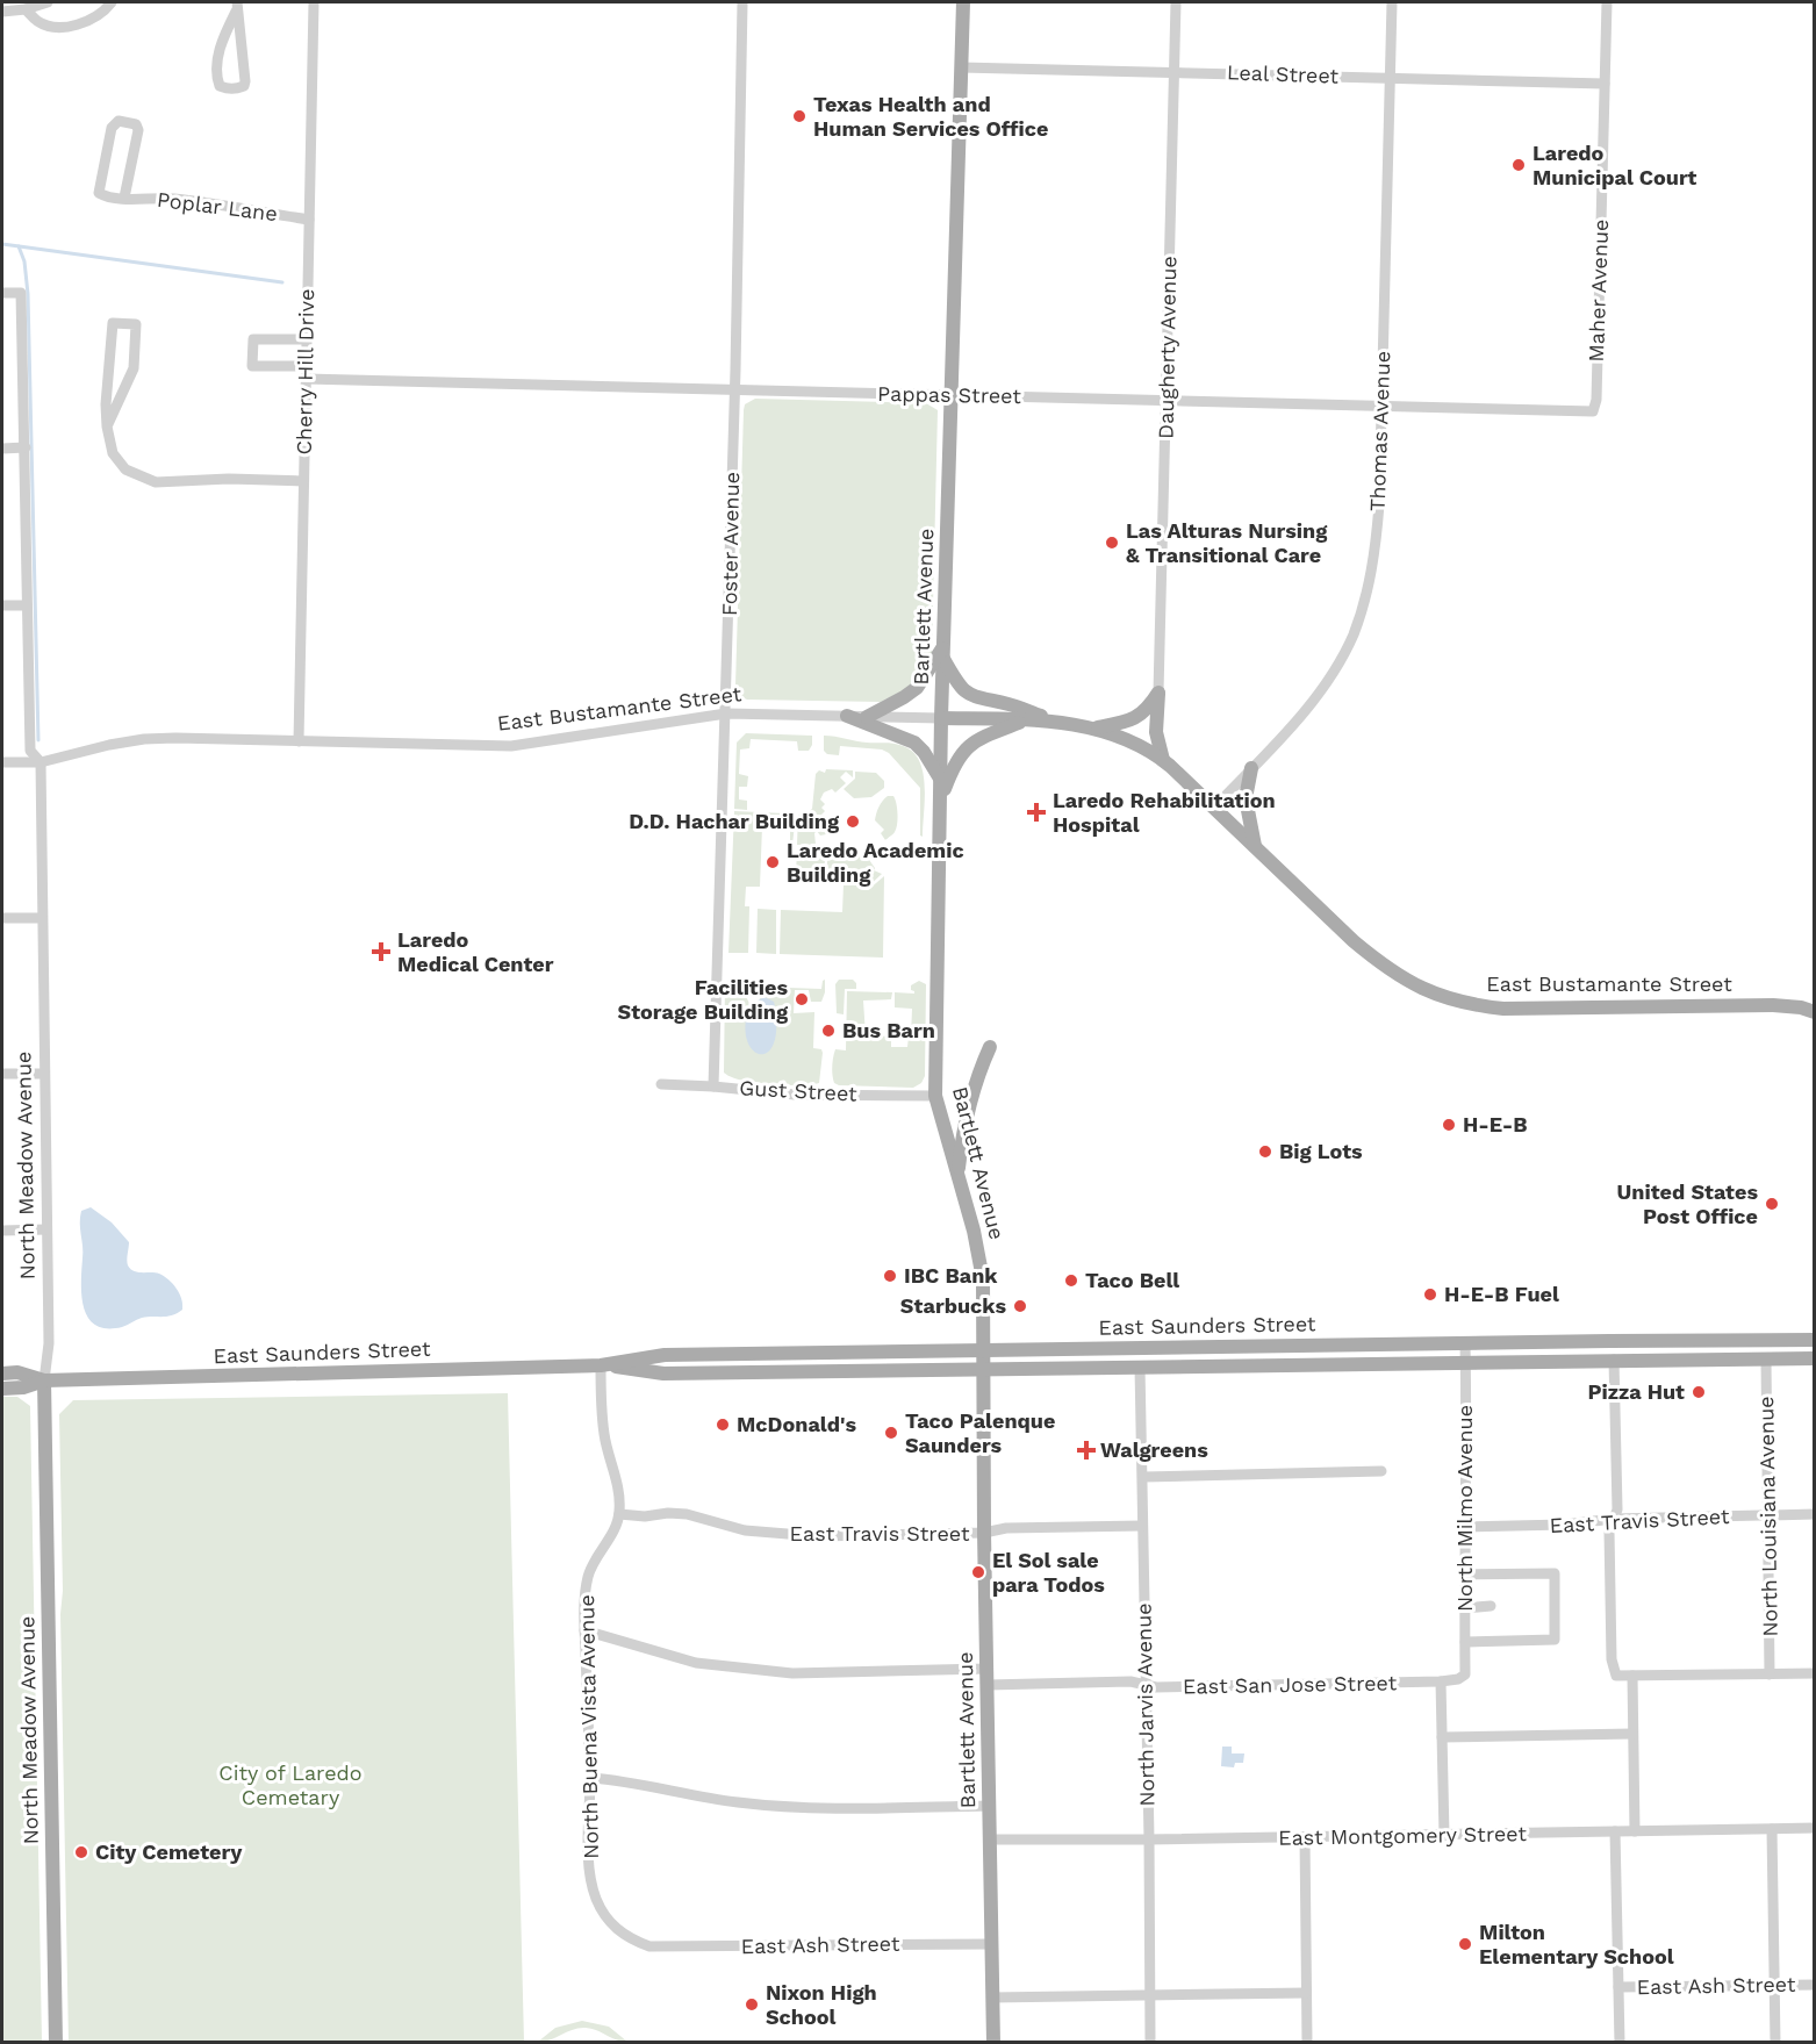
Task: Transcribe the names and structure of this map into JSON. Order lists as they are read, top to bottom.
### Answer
{
  "streets": {
    "main road": [
      "Bartlett Avenue",
      "East Bustamante Street",
      "North Meadow Avenue",
      "East Saunders Street"
    ],
    "street": [
      "Leal Street",
      "Poplar Lane",
      "Maher Avenue",
      "Daugherty Avenue",
      "Cherry Hill Drive",
      "Pappas Street",
      "Thomas Avenue",
      "Foster Avenue",
      "Gust Street",
      "North Milmo Avenue",
      "North Louisiana Avenue",
      "East Travis Street",
      "East San Jose Street",
      "North Jarvis Avenue",
      "North Buena Vista Avenue",
      "East Montgomery Street",
      "East Ash Street"
    ]
  },
  "crossings": [
    ["Leal Street", "Maher Avenue"],
    ["Leal Street", "Daugherty Avenue"],
    ["Leal Street", "Thomas Avenue"],
    ["Leal Street", "Bartlett Avenue"],
    ["Poplar Lane", "Cherry Hill Drive"],
    ["Maher Avenue", "Pappas Street"],
    ["Daugherty Avenue", "Pappas Street"],
    ["Cherry Hill Drive", "Pappas Street"],
    ["Cherry Hill Drive", "East Bustamante Street"],
    ["Pappas Street", "Thomas Avenue"],
    ["Pappas Street", "Foster Avenue"],
    ["Pappas Street", "Bartlett Avenue"],
    ["Thomas Avenue", "East Bustamante Street"],
    ["Foster Avenue", "East Bustamante Street"],
    ["Foster Avenue", "Gust Street"],
    ["Bartlett Avenue", "East Bustamante Street"],
    ["Bartlett Avenue", "Gust Street"],
    ["Bartlett Avenue", "East Saunders Street"],
    ["Bartlett Avenue", "East Travis Street"],
    ["Bartlett Avenue", "East San Jose Street"],
    ["Bartlett Avenue", "East Montgomery Street"],
    ["Bartlett Avenue", "East Ash Street"],
    ["East Bustamante Street", "North Meadow Avenue"],
    ["North Meadow Avenue", "East Saunders Street"],
    ["East Saunders Street", "North Milmo Avenue"],
    ["East Saunders Street", "North Louisiana Avenue"],
    ["East Saunders Street", "North Jarvis Avenue"],
    ["North Milmo Avenue", "East Travis Street"],
    ["North Milmo Avenue", "East San Jose Street"],
    ["North Louisiana Avenue", "East Travis Street"],
    ["East Travis Street", "North Jarvis Avenue"],
    ["East Travis Street", "North Buena Vista Avenue"],
    ["East San Jose Street", "North Jarvis Avenue"],
    ["North Jarvis Avenue", "East Montgomery Street"],
    ["North Buena Vista Avenue", "East Ash Street"]
  ],
  "parks": ["City of Laredo Cemetary"],
  "places": {
    "other": [
      "Texas Health and Human Services Office",
      "Laredo Municipal Court",
      "Las Alturas Nursing & Transitional Care",
      "D.D. Hachar Building",
      "Laredo Academic Building",
      "Facilities Storage Building",
      "Bus Barn",
      "H-E-B",
      "Big Lots",
      "United States Post Office",
      "IBC Bank",
      "Taco Bell",
      "H-E-B Fuel",
      "Starbucks",
      "Pizza Hut",
      "McDonald's",
      "Taco Palenque Saunders",
      "El Sol sale para Todos",
      "City Cemetery",
      "Milton Elementary School",
      "Nixon High School"
    ],
    "health": ["Laredo Rehabilitation Hospital", "Laredo Medical Center", "Walgreens"]
  }
}
